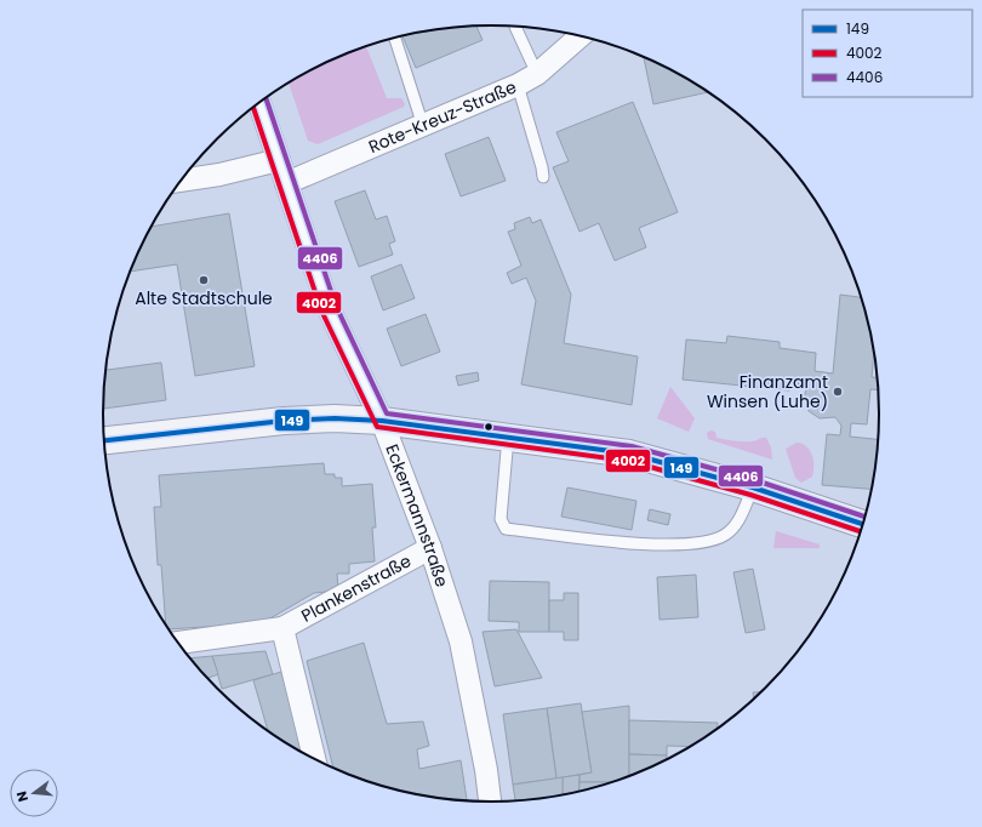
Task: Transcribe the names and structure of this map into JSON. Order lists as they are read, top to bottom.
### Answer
{
  "streets": {
    "street": ["Rote-Kreuz-Straße", "Eckermannstraße", "Plankenstraße"]
  },
  "crossings": [
    ["Rote-Kreuz-Straße", "Eckermannstraße"],
    ["Eckermannstraße", "Plankenstraße"]
  ],
  "places": ["Alte Stadtschule", "Finanzamt Winsen (Luhe)"],
  "lines": ["transit line 4406", "transit line 4002", "transit line 149"],
  "legend": ["149", "4002", "4406"],
  "north": "left"
}
